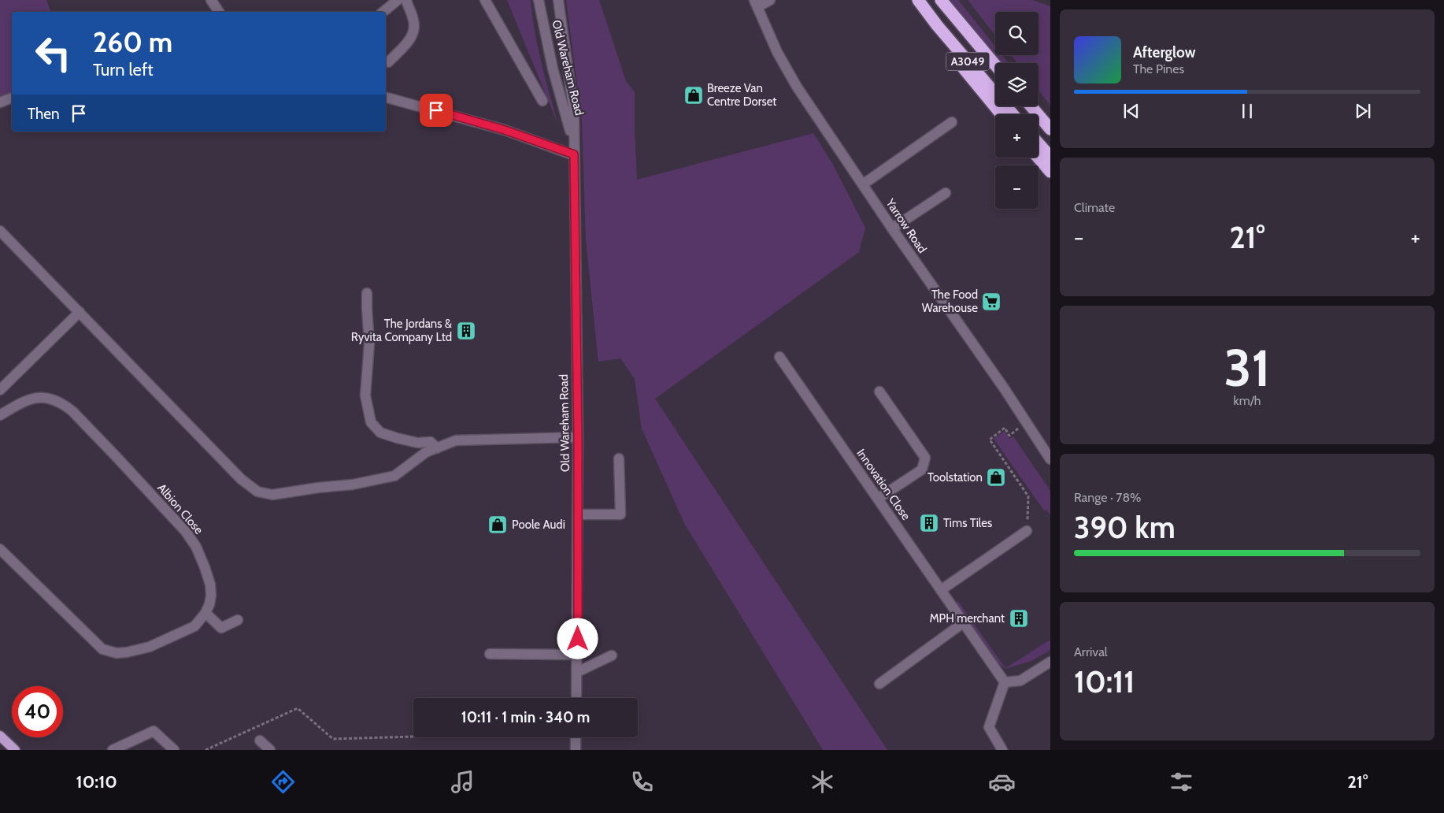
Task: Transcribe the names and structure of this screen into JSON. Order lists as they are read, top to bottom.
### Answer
{
  "streets": {
    "highway": ["A3049"],
    "street": [
      "Old Wareham Road",
      "Yarrow Road",
      "Innovation Close",
      "Albion Close"
    ]
  },
  "places": {
    "shop": ["Breeze Van Centre Dorset", "Toolstation", "Poole Audi"],
    "supermarket": ["The Food Warehouse"],
    "building": ["The Jordans & Ryvita Company Ltd", "Tims Tiles", "MPH merchant"]
  },
  "page": {
    "map_buttons": ["+", "−"],
    "turn": ["260 m", "Turn left"],
    "song": ["Afterglow", "The Pines"],
    "then": "Then",
    "tile": [
      "Climate",
      ["31", "km/h"],
      ["Range · 78%", "390 km"],
      ["Arrival", "10:11"]
    ],
    "heat": ["−", "21°", "+"],
    "limit": "40",
    "trip": "10:11 · 1 min · 340 m",
    "tabs": ["10:10", "21°"]
  }
}
